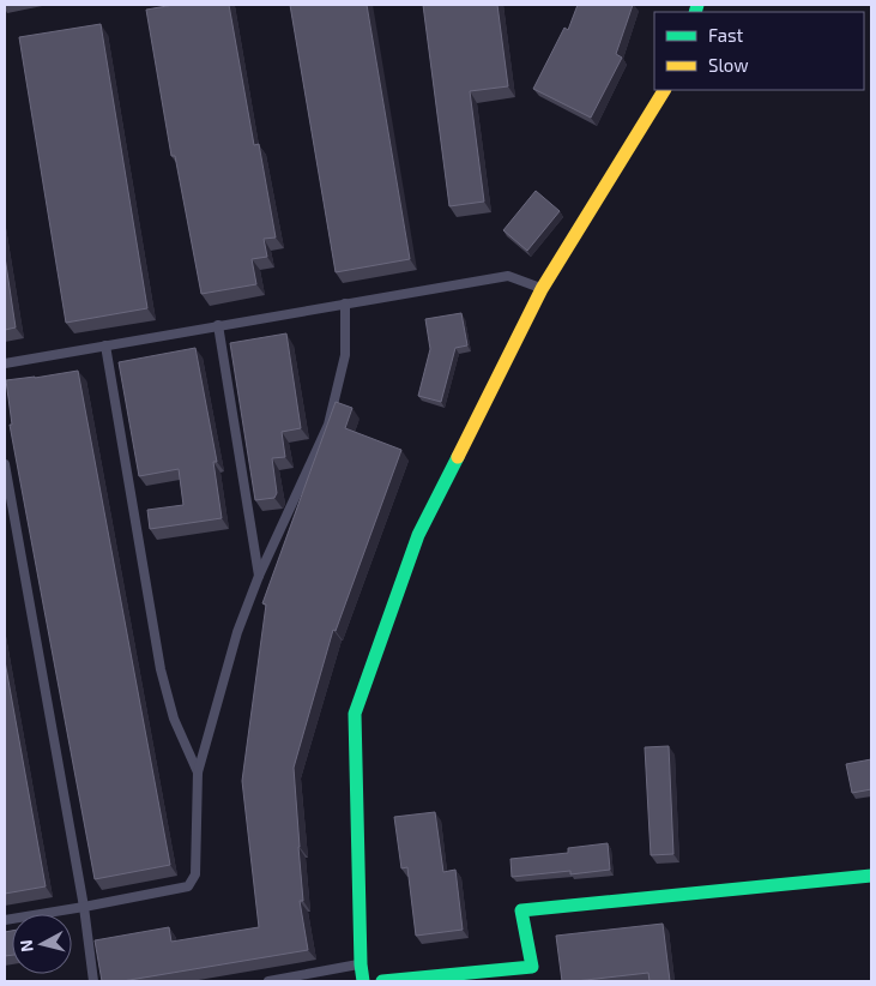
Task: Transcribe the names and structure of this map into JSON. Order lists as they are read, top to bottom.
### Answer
{
  "legend": ["Fast", "Slow"],
  "north": "left"
}
